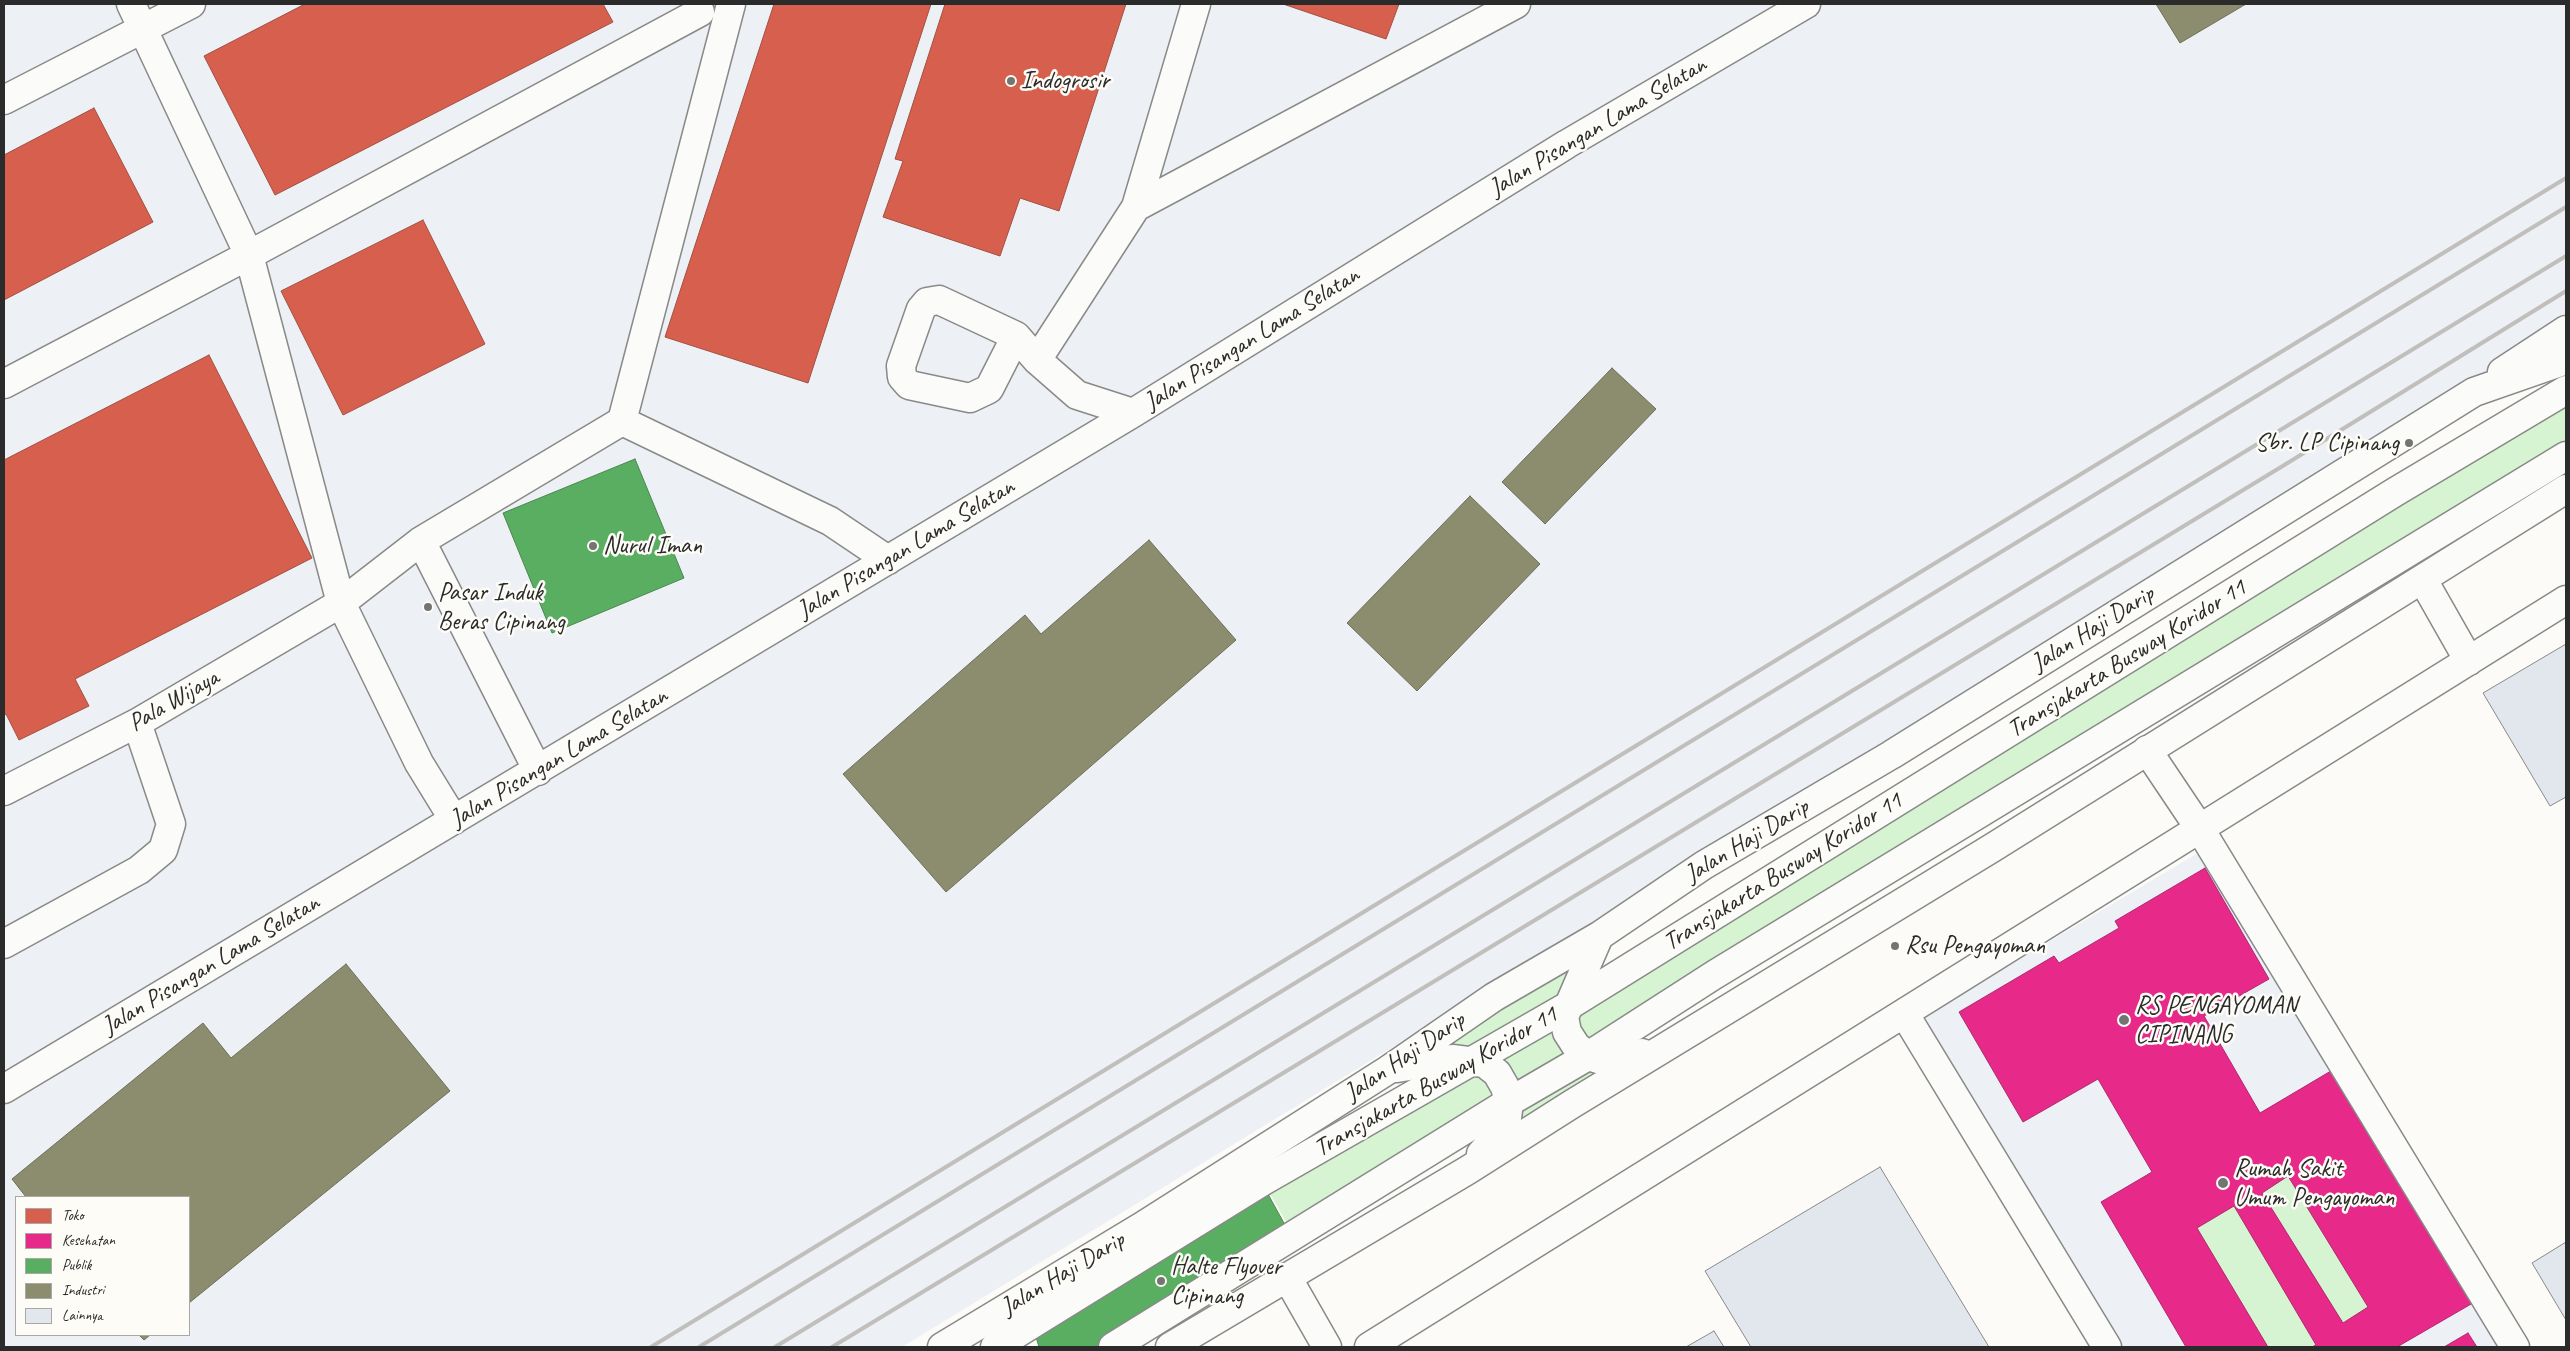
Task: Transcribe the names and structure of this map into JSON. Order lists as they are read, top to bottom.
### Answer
{
  "streets": {
    "main road": [
      "Jalan Pisangan Lama Selatan",
      "Jalan Haji Darip",
      "Transjakarta Busway Koridor 11",
      "Pala Wijaya"
    ]
  },
  "places": [
    "Indogrosir",
    "Sbr. LP Cipinang",
    "Nurul Iman",
    "Pasar Induk Beras Cipinang",
    "Rsu Pengayoman",
    "RS PENGAYOMAN CIPINANG",
    "Rumah Sakit Umum Pengayoman",
    "Halte Flyover Cipinang"
  ],
  "legend": [
    "Toko",
    "Kesehatan",
    "Publik",
    "Industri",
    "Lainnya"
  ]
}
